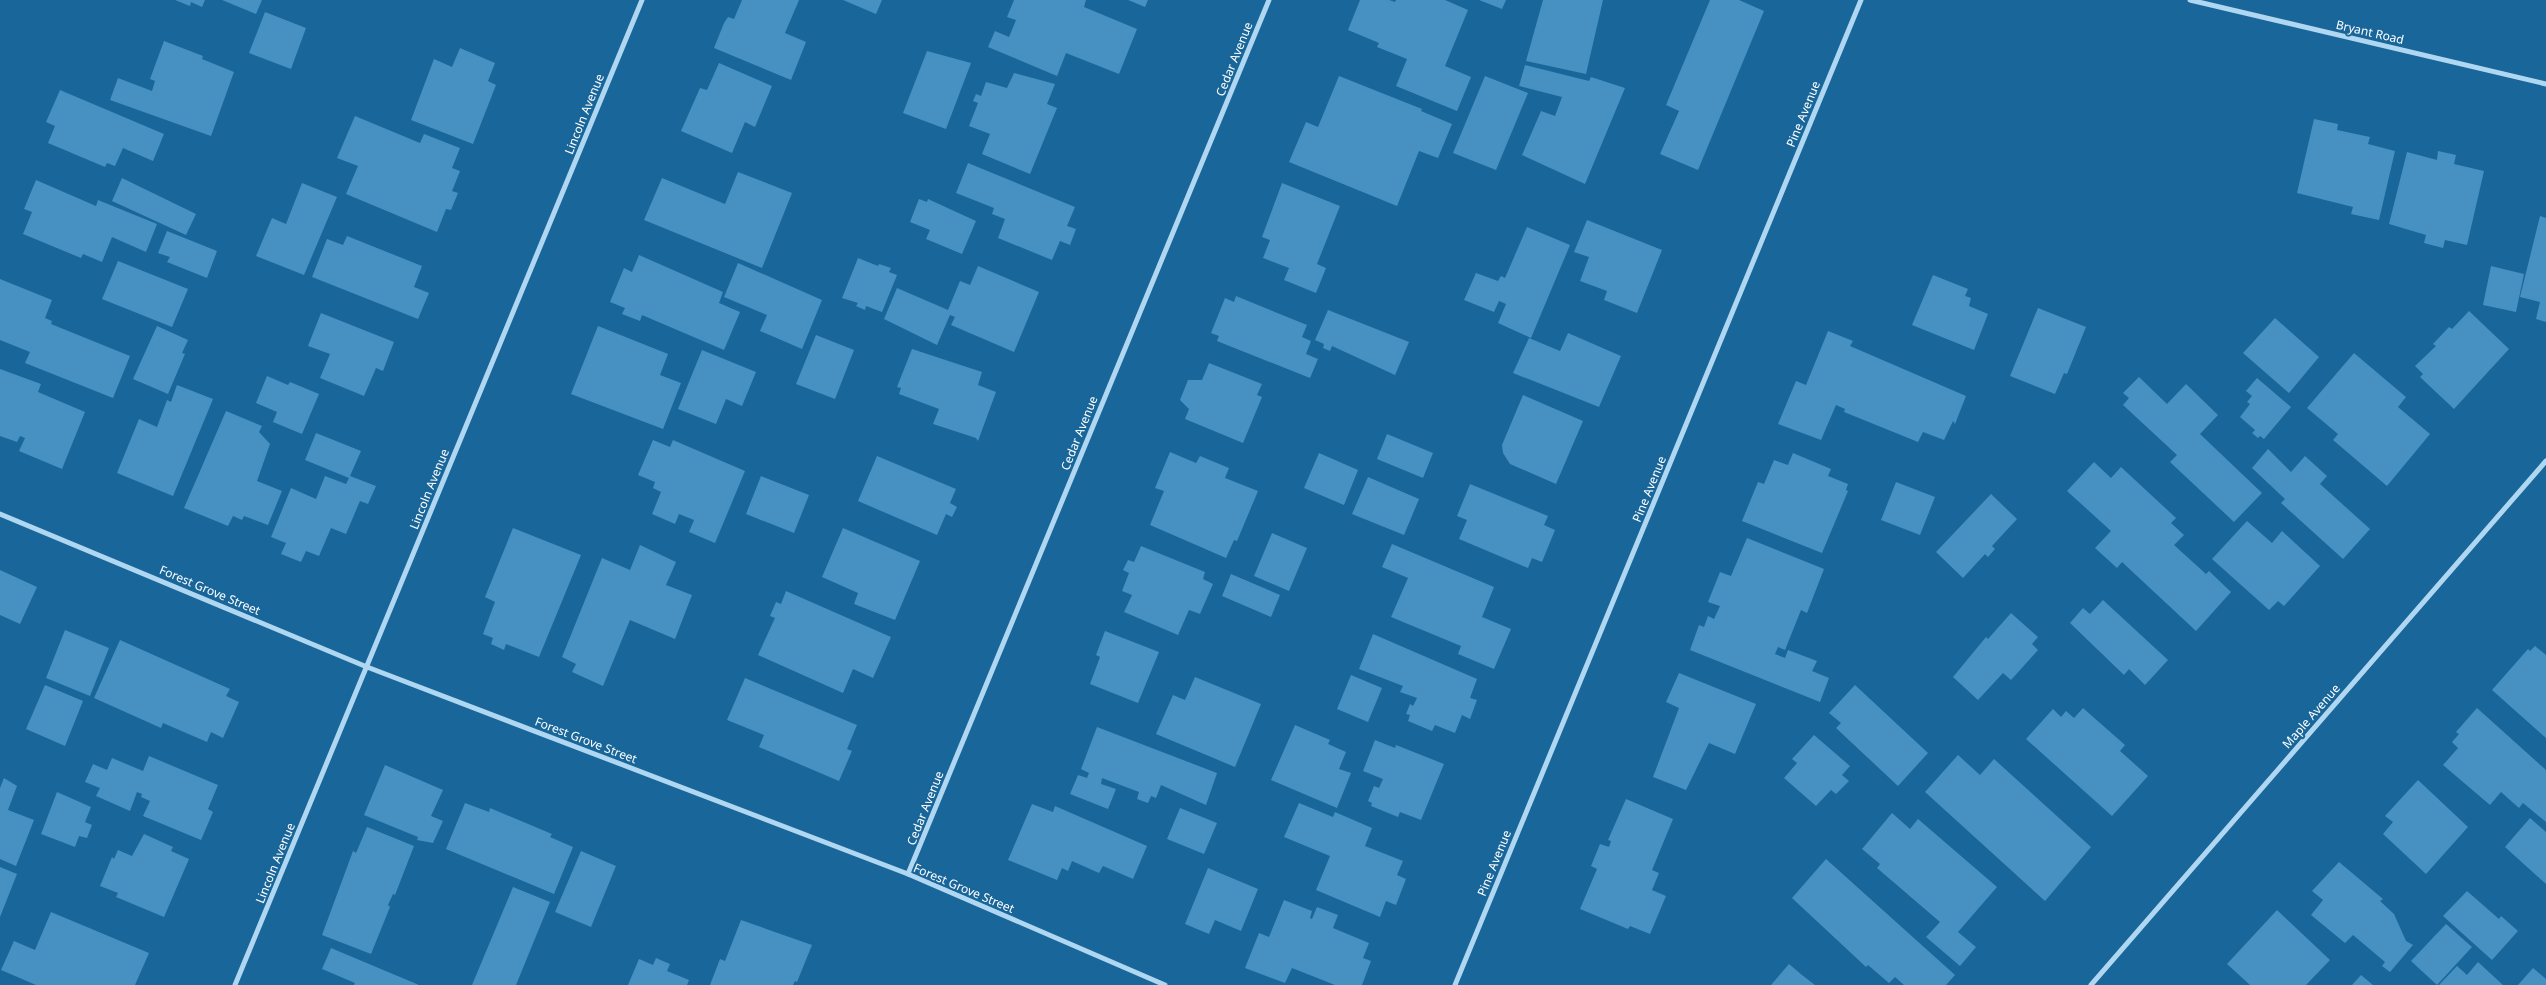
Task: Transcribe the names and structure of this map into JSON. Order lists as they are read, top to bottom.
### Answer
{
  "streets": {
    "street": [
      "Bryant Road",
      "Cedar Avenue",
      "Lincoln Avenue",
      "Pine Avenue",
      "Forest Grove Street",
      "Maple Avenue"
    ]
  },
  "crossings": [
    ["Cedar Avenue", "Forest Grove Street"],
    ["Lincoln Avenue", "Forest Grove Street"]
  ]
}
